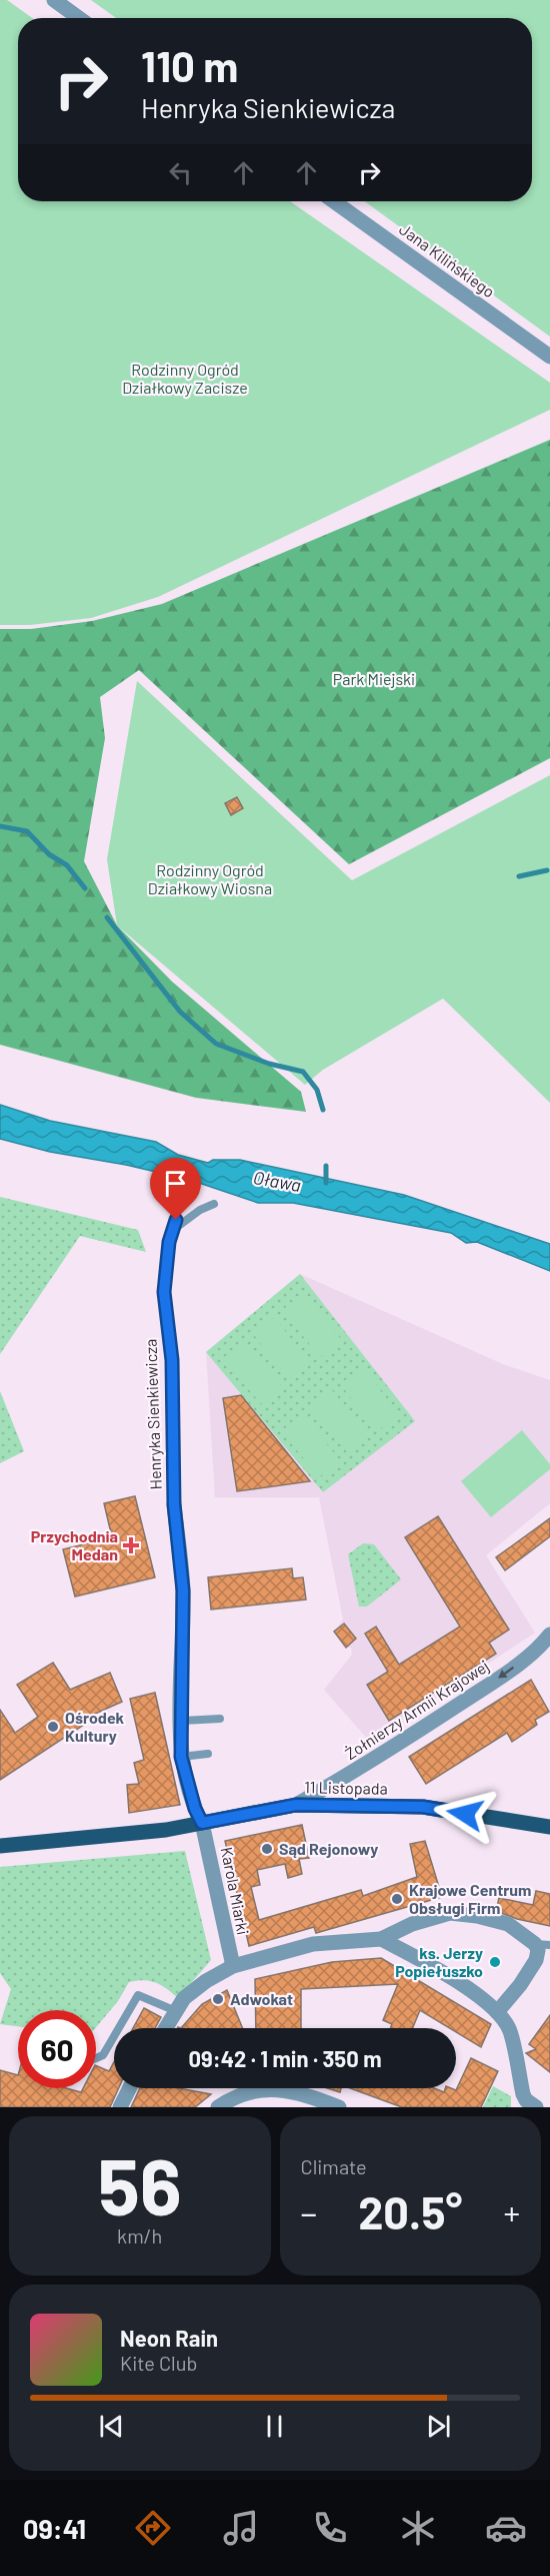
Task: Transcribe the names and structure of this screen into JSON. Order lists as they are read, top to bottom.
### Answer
{
  "streets": {
    "main road": ["11 Listopada"],
    "street": [
      "Jana Kilińskiego",
      "Henryka Sienkiewicza",
      "Żołnierzy Armii Krajowej",
      "Karola Miarki"
    ]
  },
  "crossings": [
    ["Henryka Sienkiewicza", "11 Listopada"],
    ["Henryka Sienkiewicza", "Karola Miarki"],
    ["Żołnierzy Armii Krajowej", "11 Listopada"],
    ["11 Listopada", "Karola Miarki"]
  ],
  "one_way": ["Żołnierzy Armii Krajowej"],
  "water": ["Oława"],
  "parks": ["Rodzinny Ogród Działkowy Zacisze", "Park Miejski", "Rodzinny Ogród Działkowy Wiosna"],
  "places": {
    "health": ["Przychodnia Medan"],
    "other": [
      "Ośrodek Kultury",
      "Sąd Rejonowy",
      "Krajowe Centrum Obsługi Firm",
      "ks. Jerzy Popiełuszko",
      "Adwokat"
    ]
  },
  "page": {
    "turn": ["110 m", "Henryka Sienkiewicza"],
    "limit": "60",
    "trip": "09:42 · 1 min · 350 m",
    "tile": [
      ["56", "km/h"],
      "Climate"
    ],
    "heat": ["−", "20.5°", "+"],
    "song": ["Neon Rain", "Kite Club"],
    "tabs": "09:41"
  }
}
